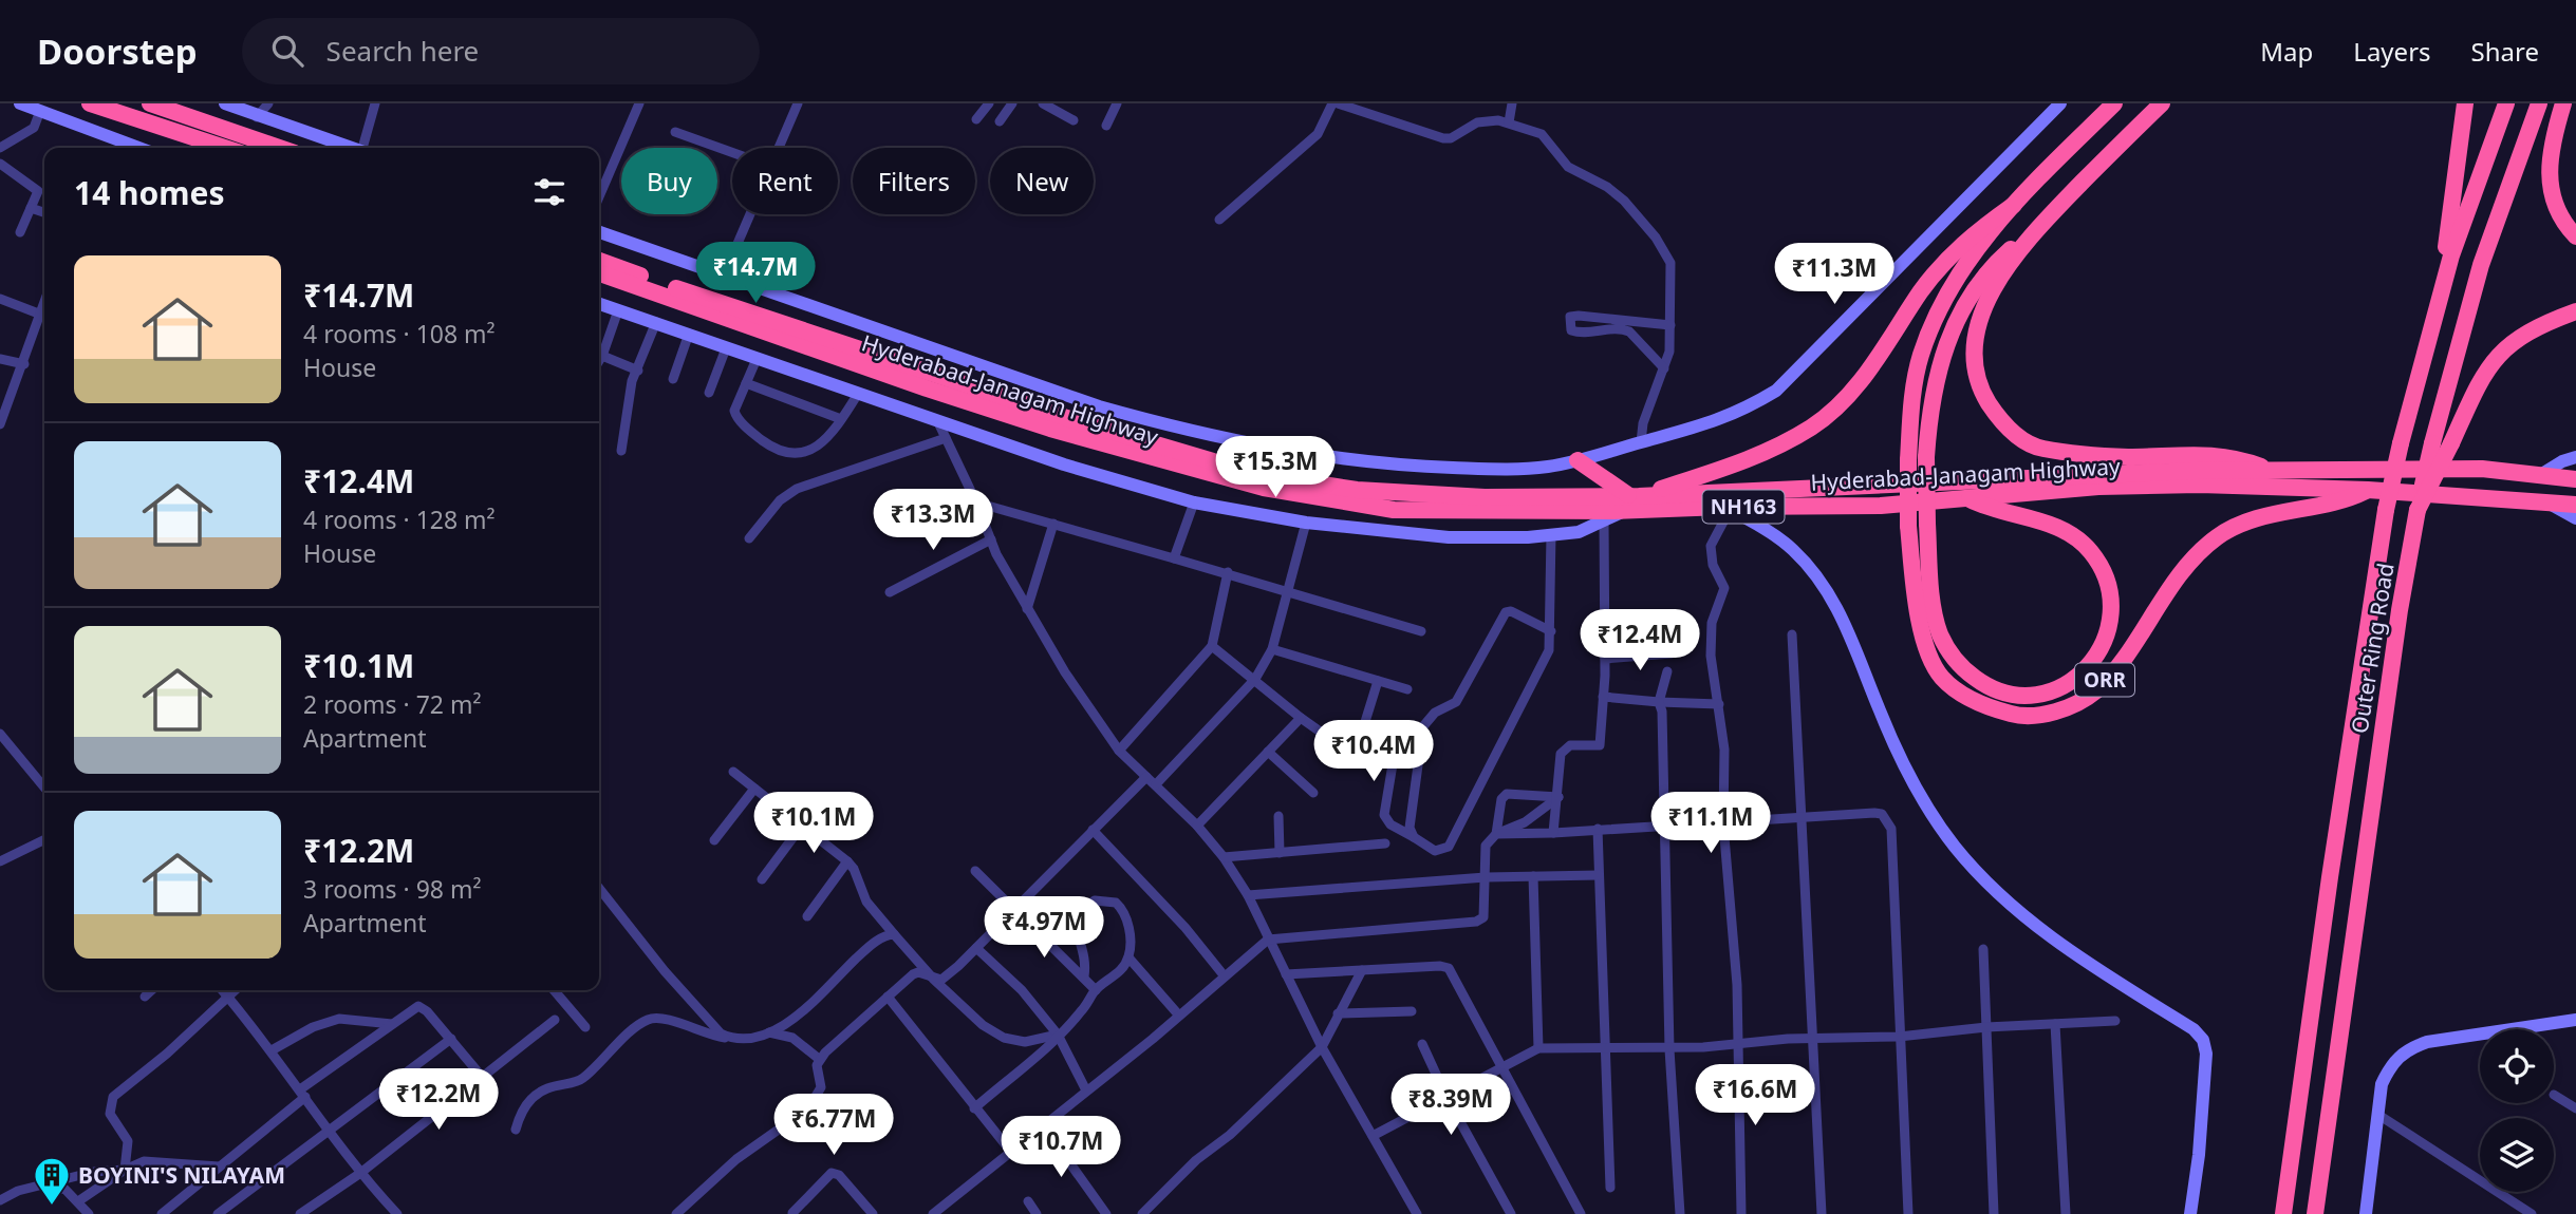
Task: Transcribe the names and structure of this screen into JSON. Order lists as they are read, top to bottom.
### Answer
{
  "streets": {
    "highway": [
      "Hyderabad-Janagam Highway",
      "NH163",
      "Outer Ring Road",
      "ORR"
    ]
  },
  "crossings": [
    ["Hyderabad-Janagam Highway", "ORR"]
  ],
  "places": {
    "building": ["BOYINI'S NILAYAM"]
  },
  "page": {
    "header": "Doorstep",
    "search": "Search here",
    "nav": ["Map", "Layers", "Share"],
    "chip": [
      "Buy",
      "Rent",
      "Filters",
      "New"
    ],
    "heading": "14 homes",
    "list": [
      {
        "name": "₹14.7M",
        "note": "4 rooms · 108 m² · House"
      },
      {
        "name": "₹12.4M",
        "note": "4 rooms · 128 m² · House"
      },
      {
        "name": "₹10.1M",
        "note": "2 rooms · 72 m² · Apartment"
      },
      {
        "name": "₹12.2M",
        "note": "3 rooms · 98 m² · Apartment"
      }
    ],
    "price": [
      "₹14.7M",
      "₹11.3M",
      "₹15.3M",
      "₹13.3M",
      "₹12.4M",
      "₹10.4M",
      "₹10.1M",
      "₹11.1M",
      "₹4.97M",
      "₹16.6M",
      "₹12.2M",
      "₹8.39M",
      "₹6.77M",
      "₹10.7M"
    ]
  }
}
